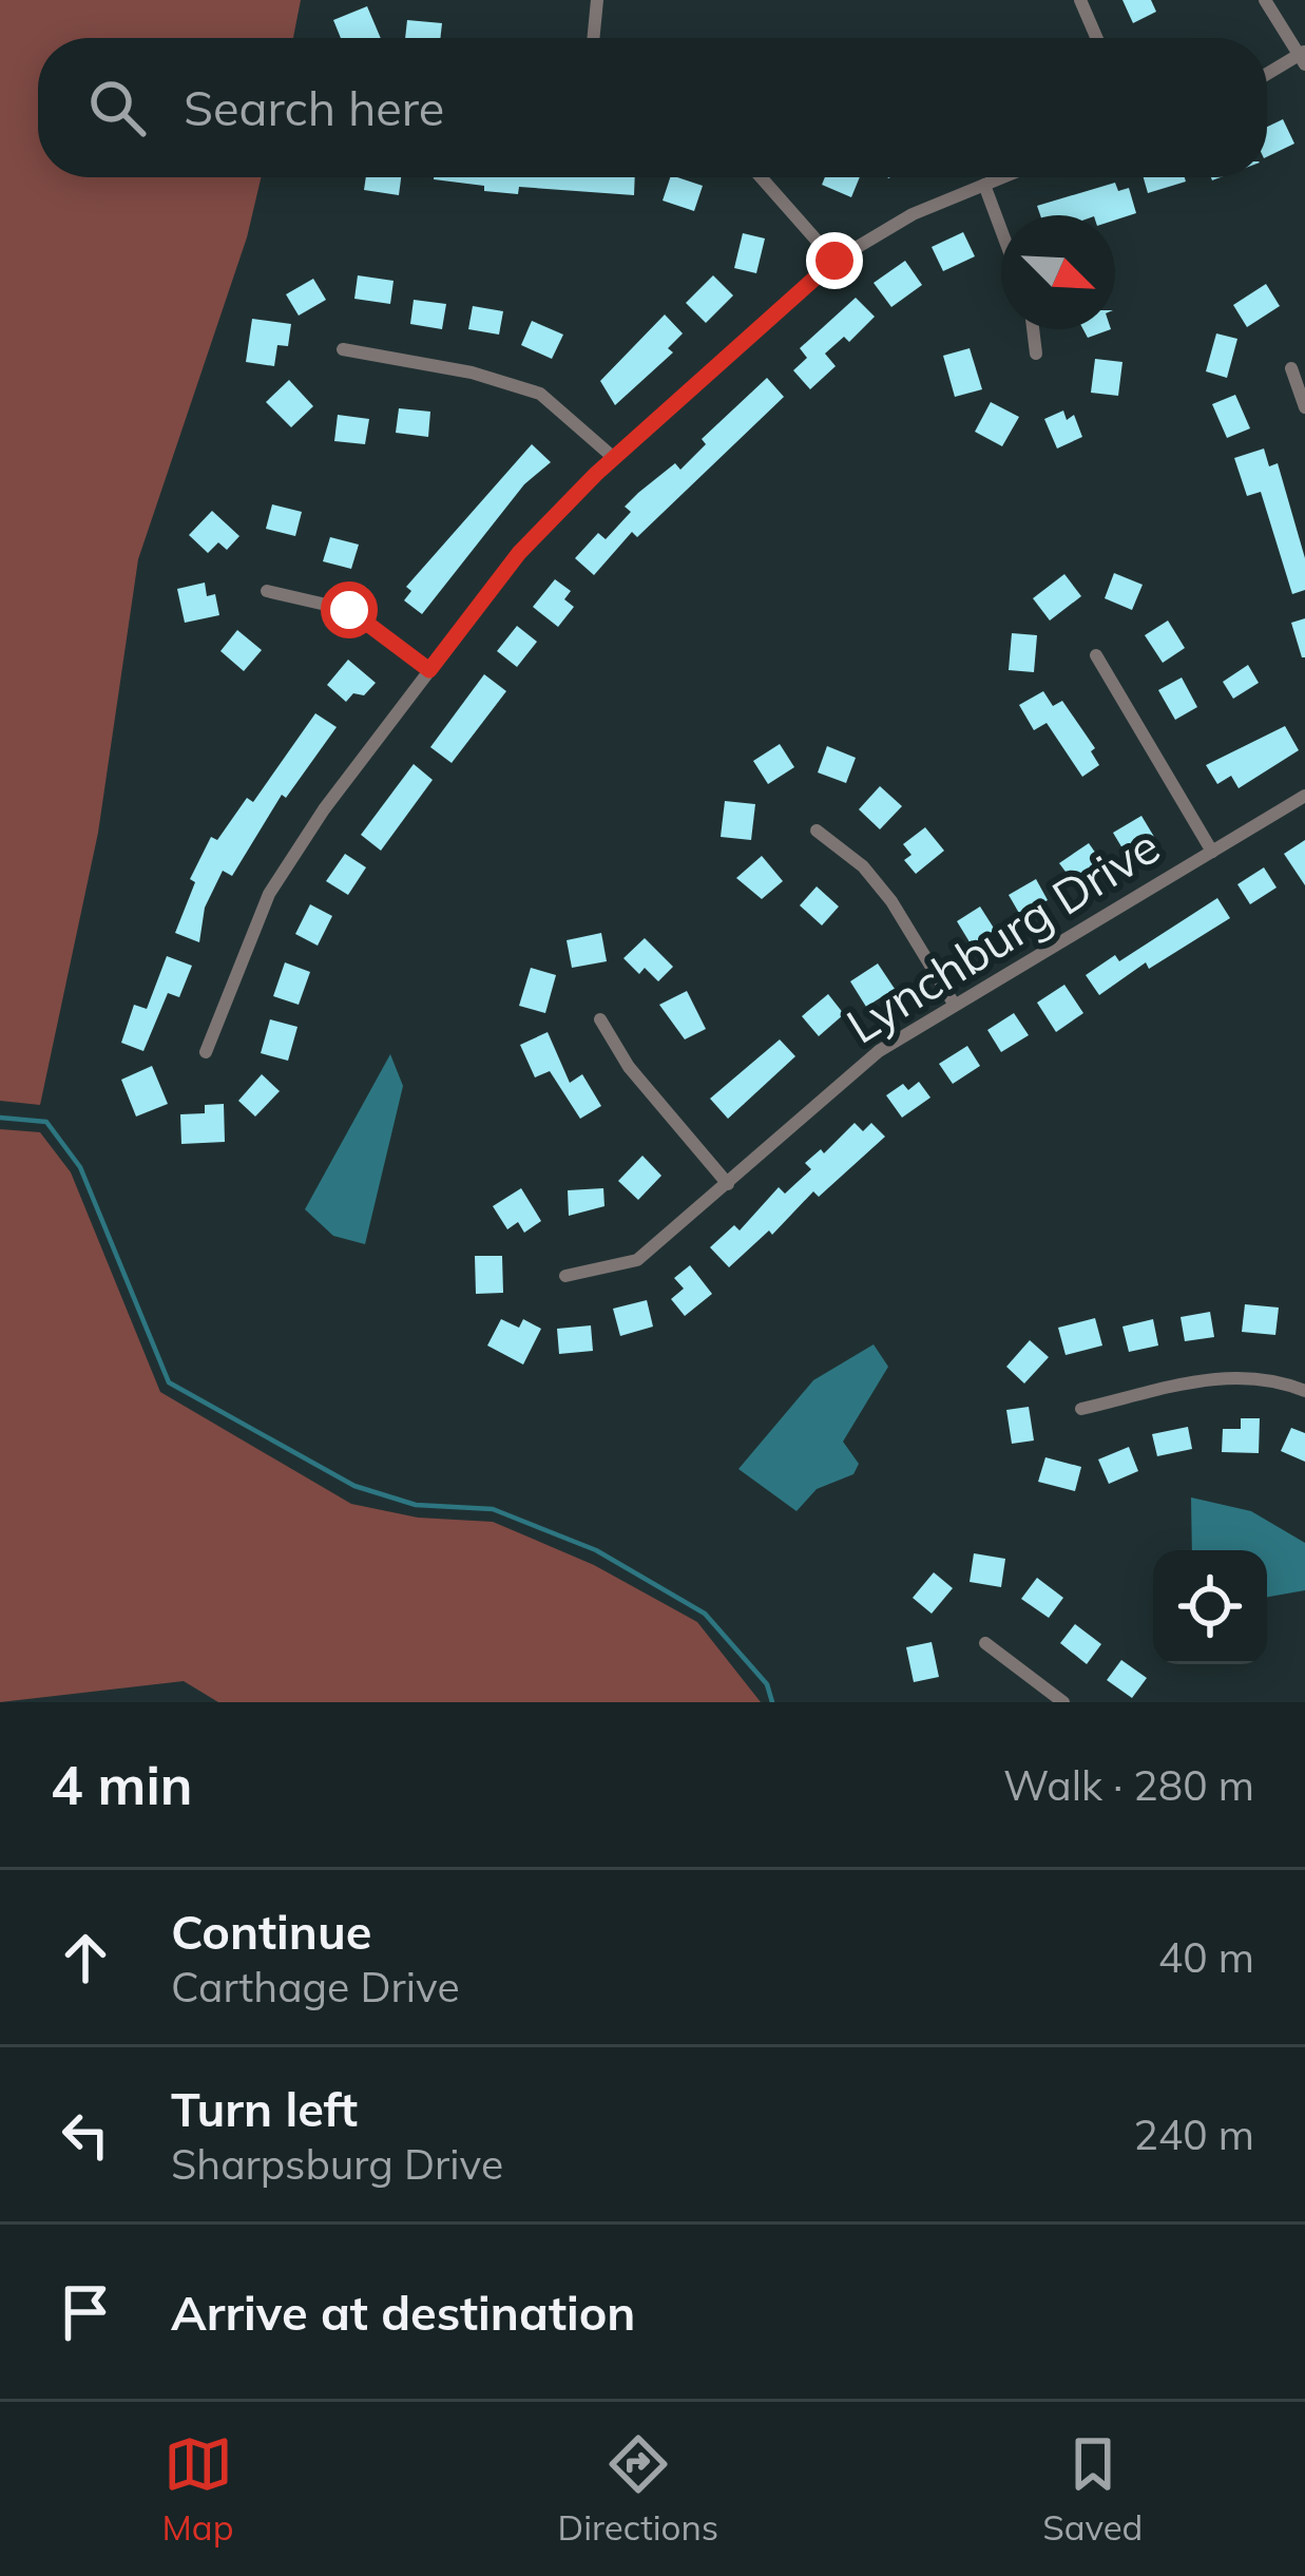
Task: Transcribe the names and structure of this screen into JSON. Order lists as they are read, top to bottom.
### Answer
{
  "streets": {
    "street": ["Lynchburg Drive"]
  },
  "north": "bottom right",
  "page": {
    "search": "Search here",
    "heading": ["4 min", "Walk · 280 m"],
    "list": [
      ["Continue", "Carthage Drive", "40 m"],
      ["Turn left", "Sharpsburg Drive", "240 m"],
      "Arrive at destination"
    ],
    "nav": ["Map", "Directions", "Saved"]
  }
}
